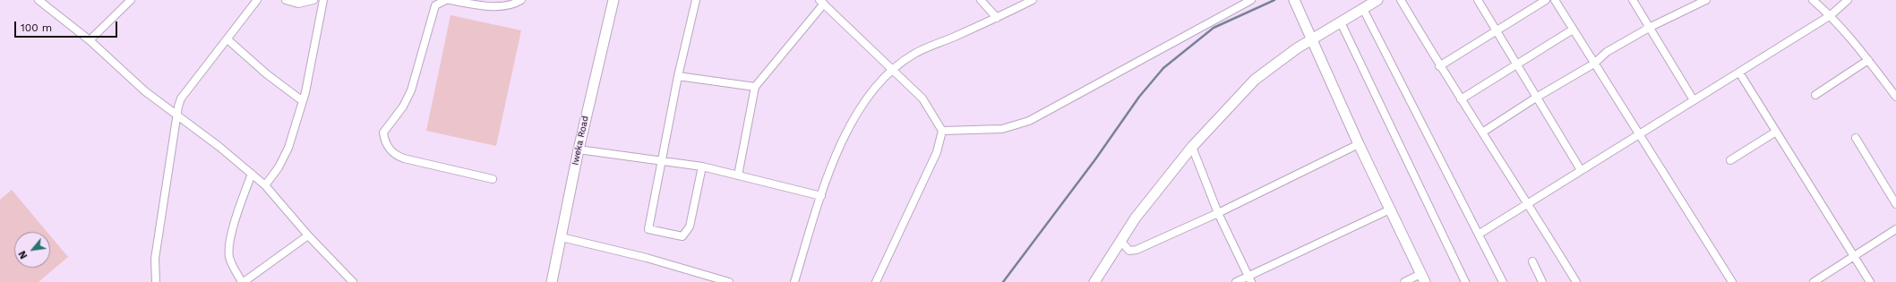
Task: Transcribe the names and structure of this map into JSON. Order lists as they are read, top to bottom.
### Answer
{
  "streets": {
    "street": ["Iweka Road"]
  },
  "scale_bar": "100 m",
  "north": "bottom left"
}
